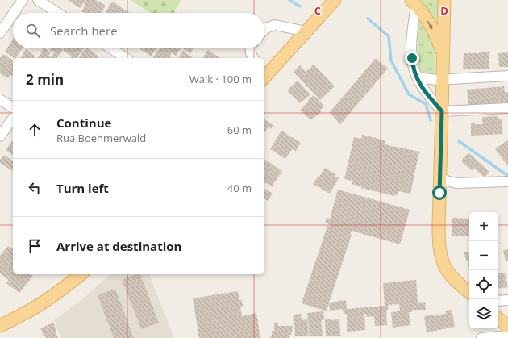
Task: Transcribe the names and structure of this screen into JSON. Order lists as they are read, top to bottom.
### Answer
{
  "page": {
    "search": "Search here",
    "heading": ["2 min", "Walk · 100 m"],
    "list": [
      ["Continue", "Rua Boehmerwald", "60 m"],
      ["Turn left", "40 m"],
      "Arrive at destination"
    ],
    "map_buttons": ["+", "−"]
  },
  "grid": {
    "columns": ["C", "D"]
  }
}
